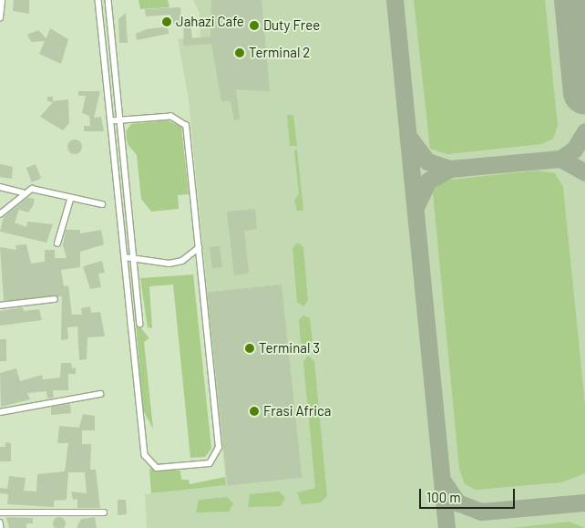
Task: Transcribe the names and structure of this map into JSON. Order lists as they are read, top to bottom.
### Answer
{
  "places": [
    "Jahazi Cafe",
    "Duty Free",
    "Terminal 2",
    "Terminal 3",
    "Frasi Africa"
  ],
  "scale_bar": "100 m"
}
